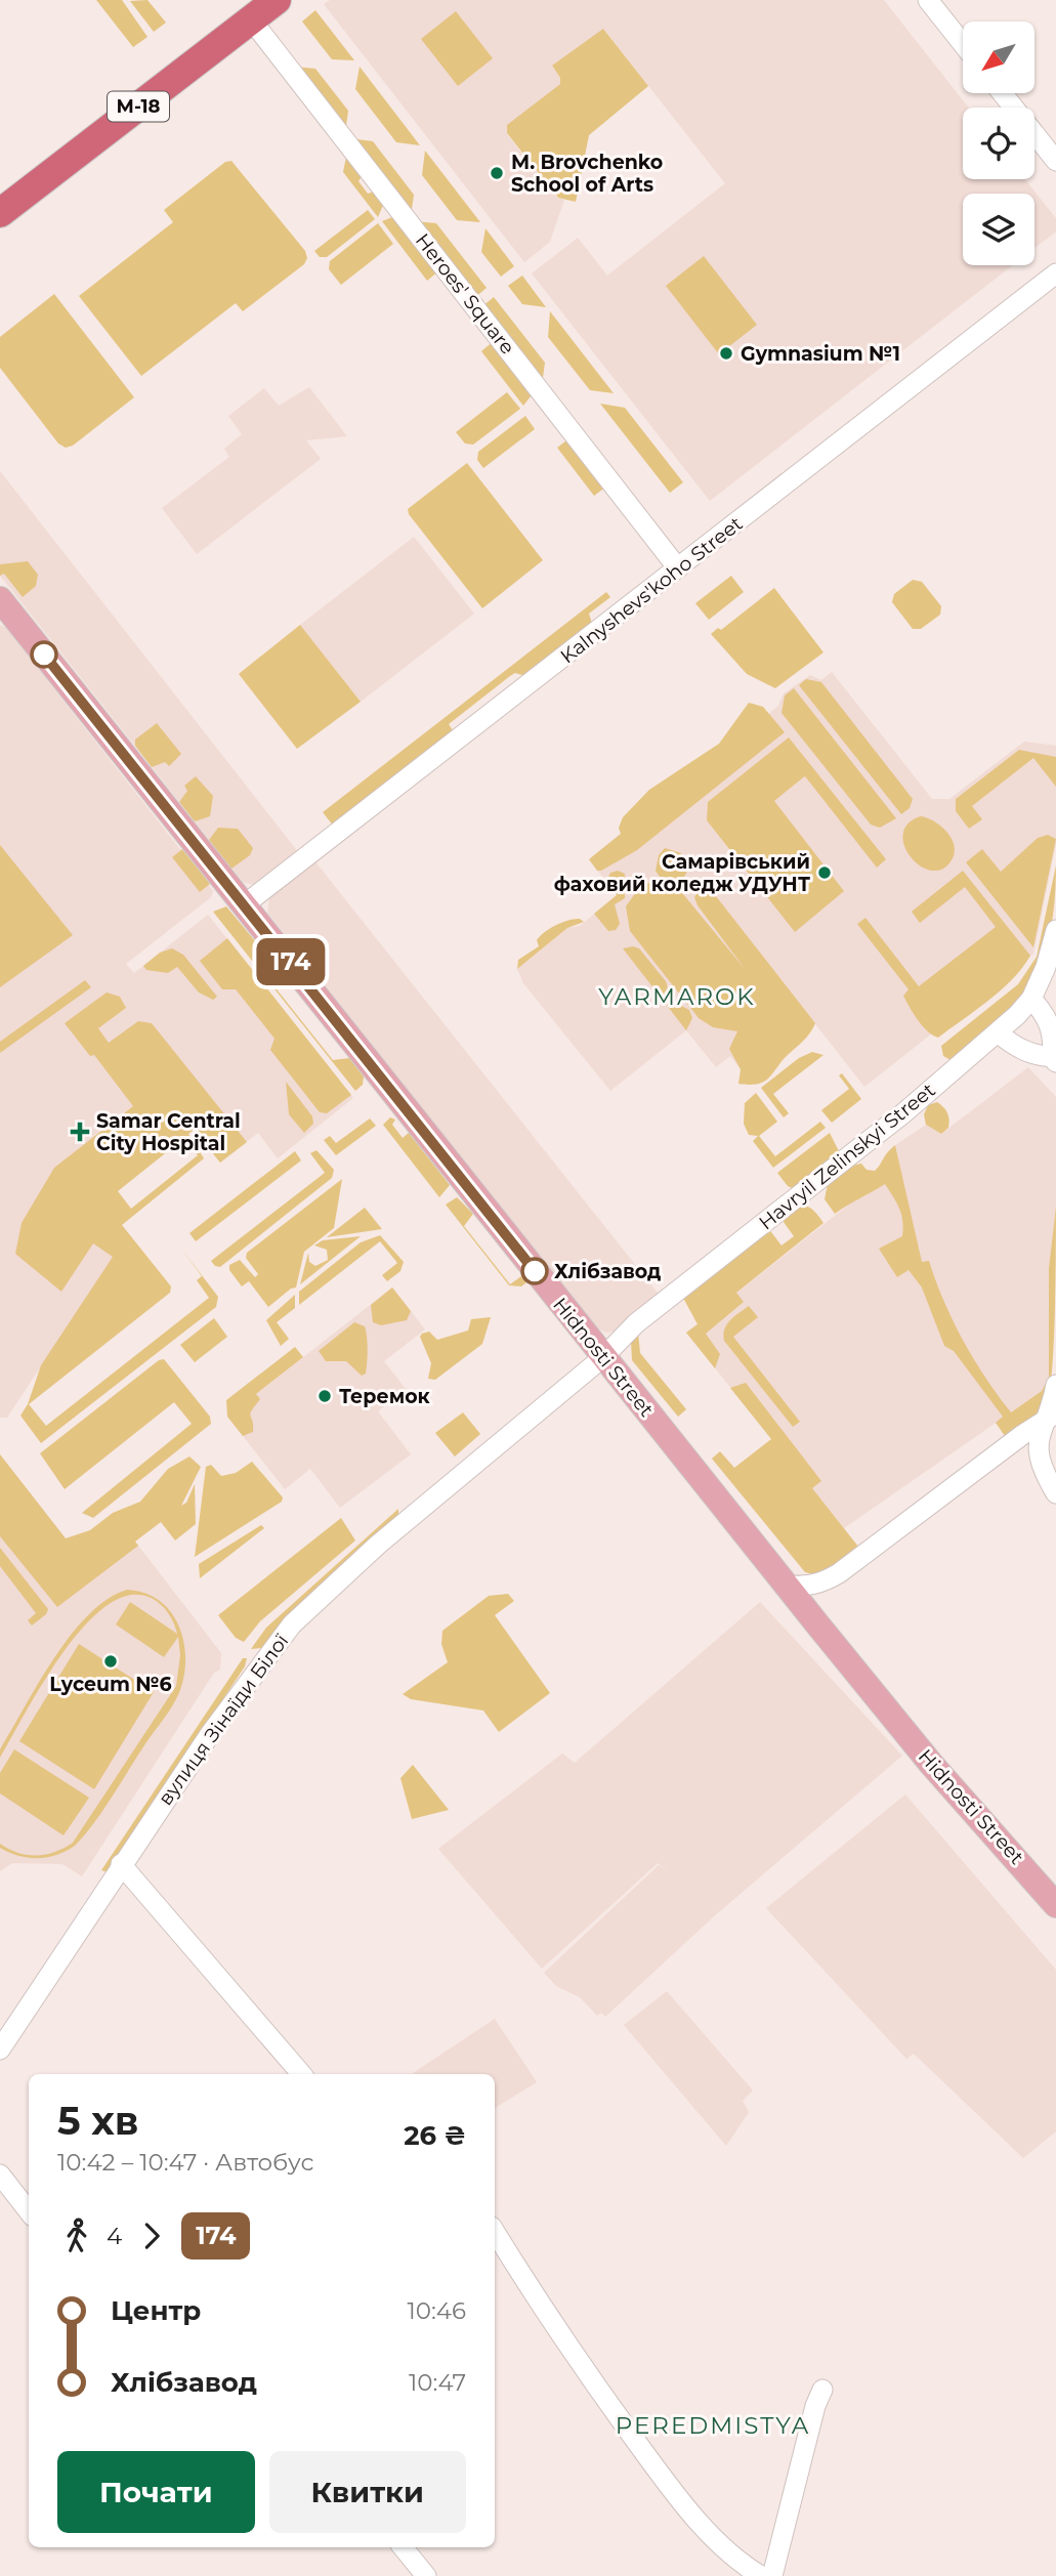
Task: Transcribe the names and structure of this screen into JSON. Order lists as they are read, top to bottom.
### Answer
{
  "streets": {
    "highway": ["М-18"],
    "main road": ["Hidnosti Street"],
    "street": [
      "Heroes' Square",
      "Kalnyshevsʹkoho Street",
      "Havryil Zelinskyi Street",
      "вулиця Зінаїди Білої"
    ]
  },
  "crossings": [
    ["М-18", "Heroes' Square"],
    ["Heroes' Square", "Kalnyshevsʹkoho Street"],
    ["Kalnyshevsʹkoho Street", "Hidnosti Street"],
    ["Havryil Zelinskyi Street", "Hidnosti Street"],
    ["Havryil Zelinskyi Street", "вулиця Зінаїди Білої"],
    ["Hidnosti Street", "вулиця Зінаїди Білої"]
  ],
  "districts": ["YARMAROK", "PEREDMISTYA"],
  "places": {
    "other": [
      "M. Brovchenko School of Arts",
      "Gymnasium №1",
      "Самарівський фаховий коледж УДУНТ",
      "Хлібзавод",
      "Теремок",
      "Lyceum №6"
    ],
    "health": ["Samar Central City Hospital"]
  },
  "lines": ["bus line 174"],
  "north": "bottom left",
  "page": {
    "on_map": "174",
    "heading": ["5 хв", "10:42 – 10:47 · Автобус", "26 ₴"],
    "legs": ["4", "174"],
    "list": [
      {
        "name": "Центр",
        "value": "10:46"
      },
      {
        "name": "Хлібзавод",
        "value": "10:47"
      }
    ],
    "buttons": ["Почати", "Квитки"]
  }
}
